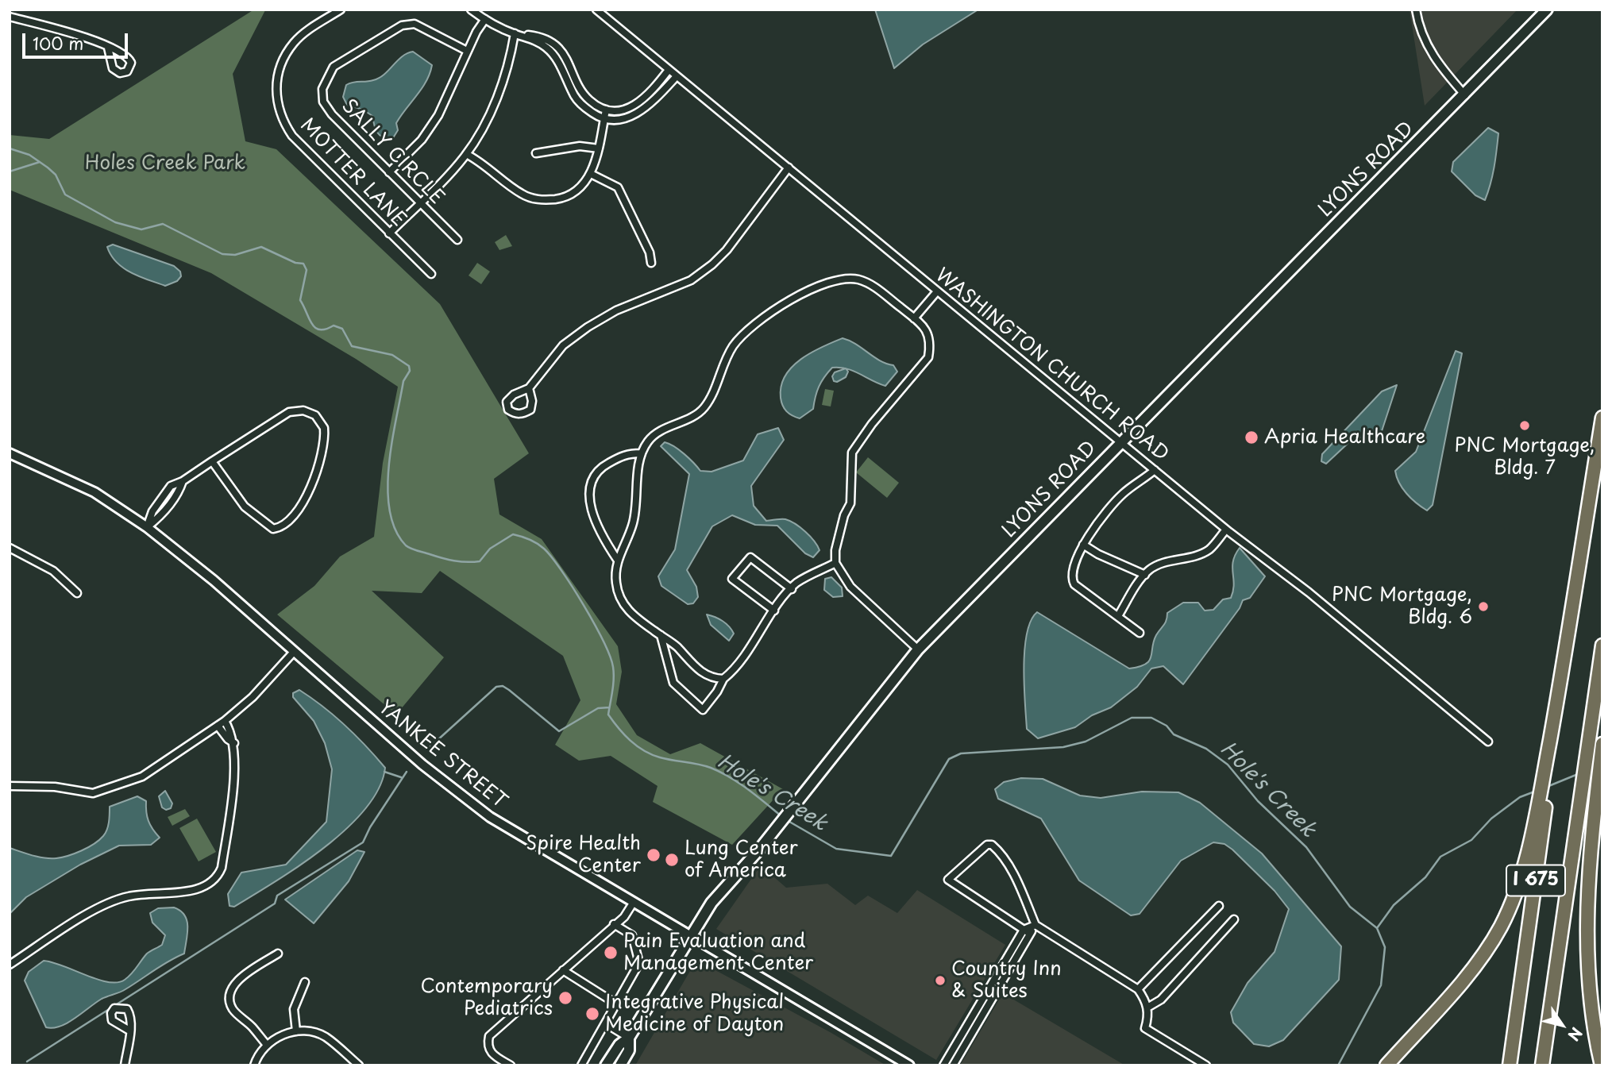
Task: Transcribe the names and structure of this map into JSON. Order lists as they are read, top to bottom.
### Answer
{
  "streets": {
    "highway": ["I 675"],
    "main road": ["LYONS ROAD"],
    "street": [
      "SALLY CIRCLE",
      "MOTTER LANE",
      "WASHINGTON CHURCH ROAD",
      "YANKEE STREET"
    ]
  },
  "crossings": [
    ["LYONS ROAD", "WASHINGTON CHURCH ROAD"],
    ["LYONS ROAD", "YANKEE STREET"]
  ],
  "water": ["Hole's Creek"],
  "parks": ["Holes Creek Park"],
  "places": [
    "PNC Mortgage, Bldg. 7",
    "Apria Healthcare",
    "PNC Mortgage, Bldg. 6",
    "Spire Health Center",
    "Lung Center of America",
    "Pain Evaluation and Management Center",
    "Country Inn & Suites",
    "Contemporary Pediatrics",
    "Integrative Physical Medicine of Dayton"
  ],
  "scale_bar": "100 m",
  "north": "bottom right"
}
